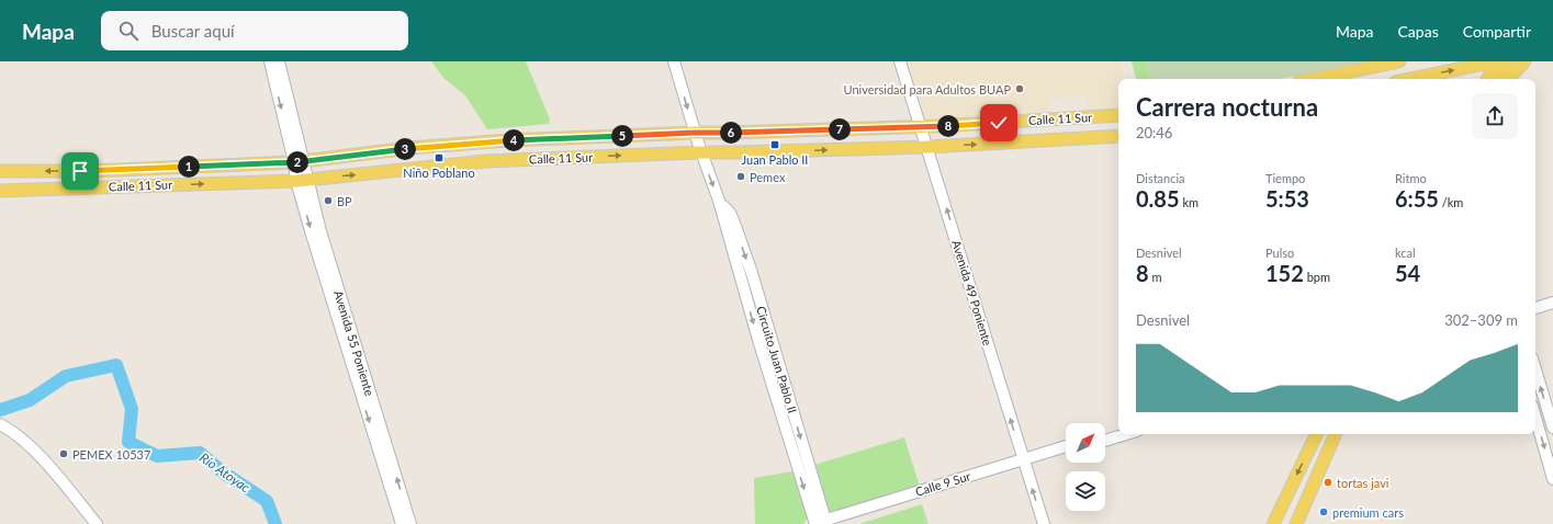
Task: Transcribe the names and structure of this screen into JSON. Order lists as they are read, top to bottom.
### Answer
{
  "streets": {
    "main road": [
      "Calle 11 Sur",
      "Avenida 49 Poniente",
      "Avenida 55 Poniente",
      "Circuito Juan Pablo II",
      "Calle 9 Sur"
    ]
  },
  "crossings": [
    ["Calle 11 Sur", "Avenida 49 Poniente"],
    ["Calle 11 Sur", "Avenida 55 Poniente"],
    ["Calle 11 Sur", "Circuito Juan Pablo II"],
    ["Avenida 49 Poniente", "Calle 9 Sur"],
    ["Circuito Juan Pablo II", "Calle 9 Sur"]
  ],
  "one_way": ["Avenida 49 Poniente", "Circuito Juan Pablo II"],
  "water": ["Río Atoyac"],
  "places": {
    "other": [
      "Universidad para Adultos BUAP",
      "Pemex",
      "BP",
      "PEMEX 10537",
      "tortas javi",
      "premium cars"
    ],
    "transit": ["Juan Pablo II", "Niño Poblano"]
  },
  "north": "top right",
  "page": {
    "header": "Mapa",
    "search": "Buscar aquí",
    "nav": ["Mapa", "Capas", "Compartir"],
    "heading": ["Carrera nocturna", "20:46"],
    "pins": [
      "8",
      "7",
      "6",
      "5",
      "4",
      "3",
      "2",
      "1"
    ],
    "stats": [
      ["Distancia", "0.85 km"],
      ["Tiempo", "5:53"],
      ["Ritmo", "6:55 /km"],
      ["Desnivel", "8 m"],
      ["Pulso", "152 bpm"],
      ["kcal", "54"]
    ],
    "chart": ["Desnivel", "302–309 m"]
  }
}
